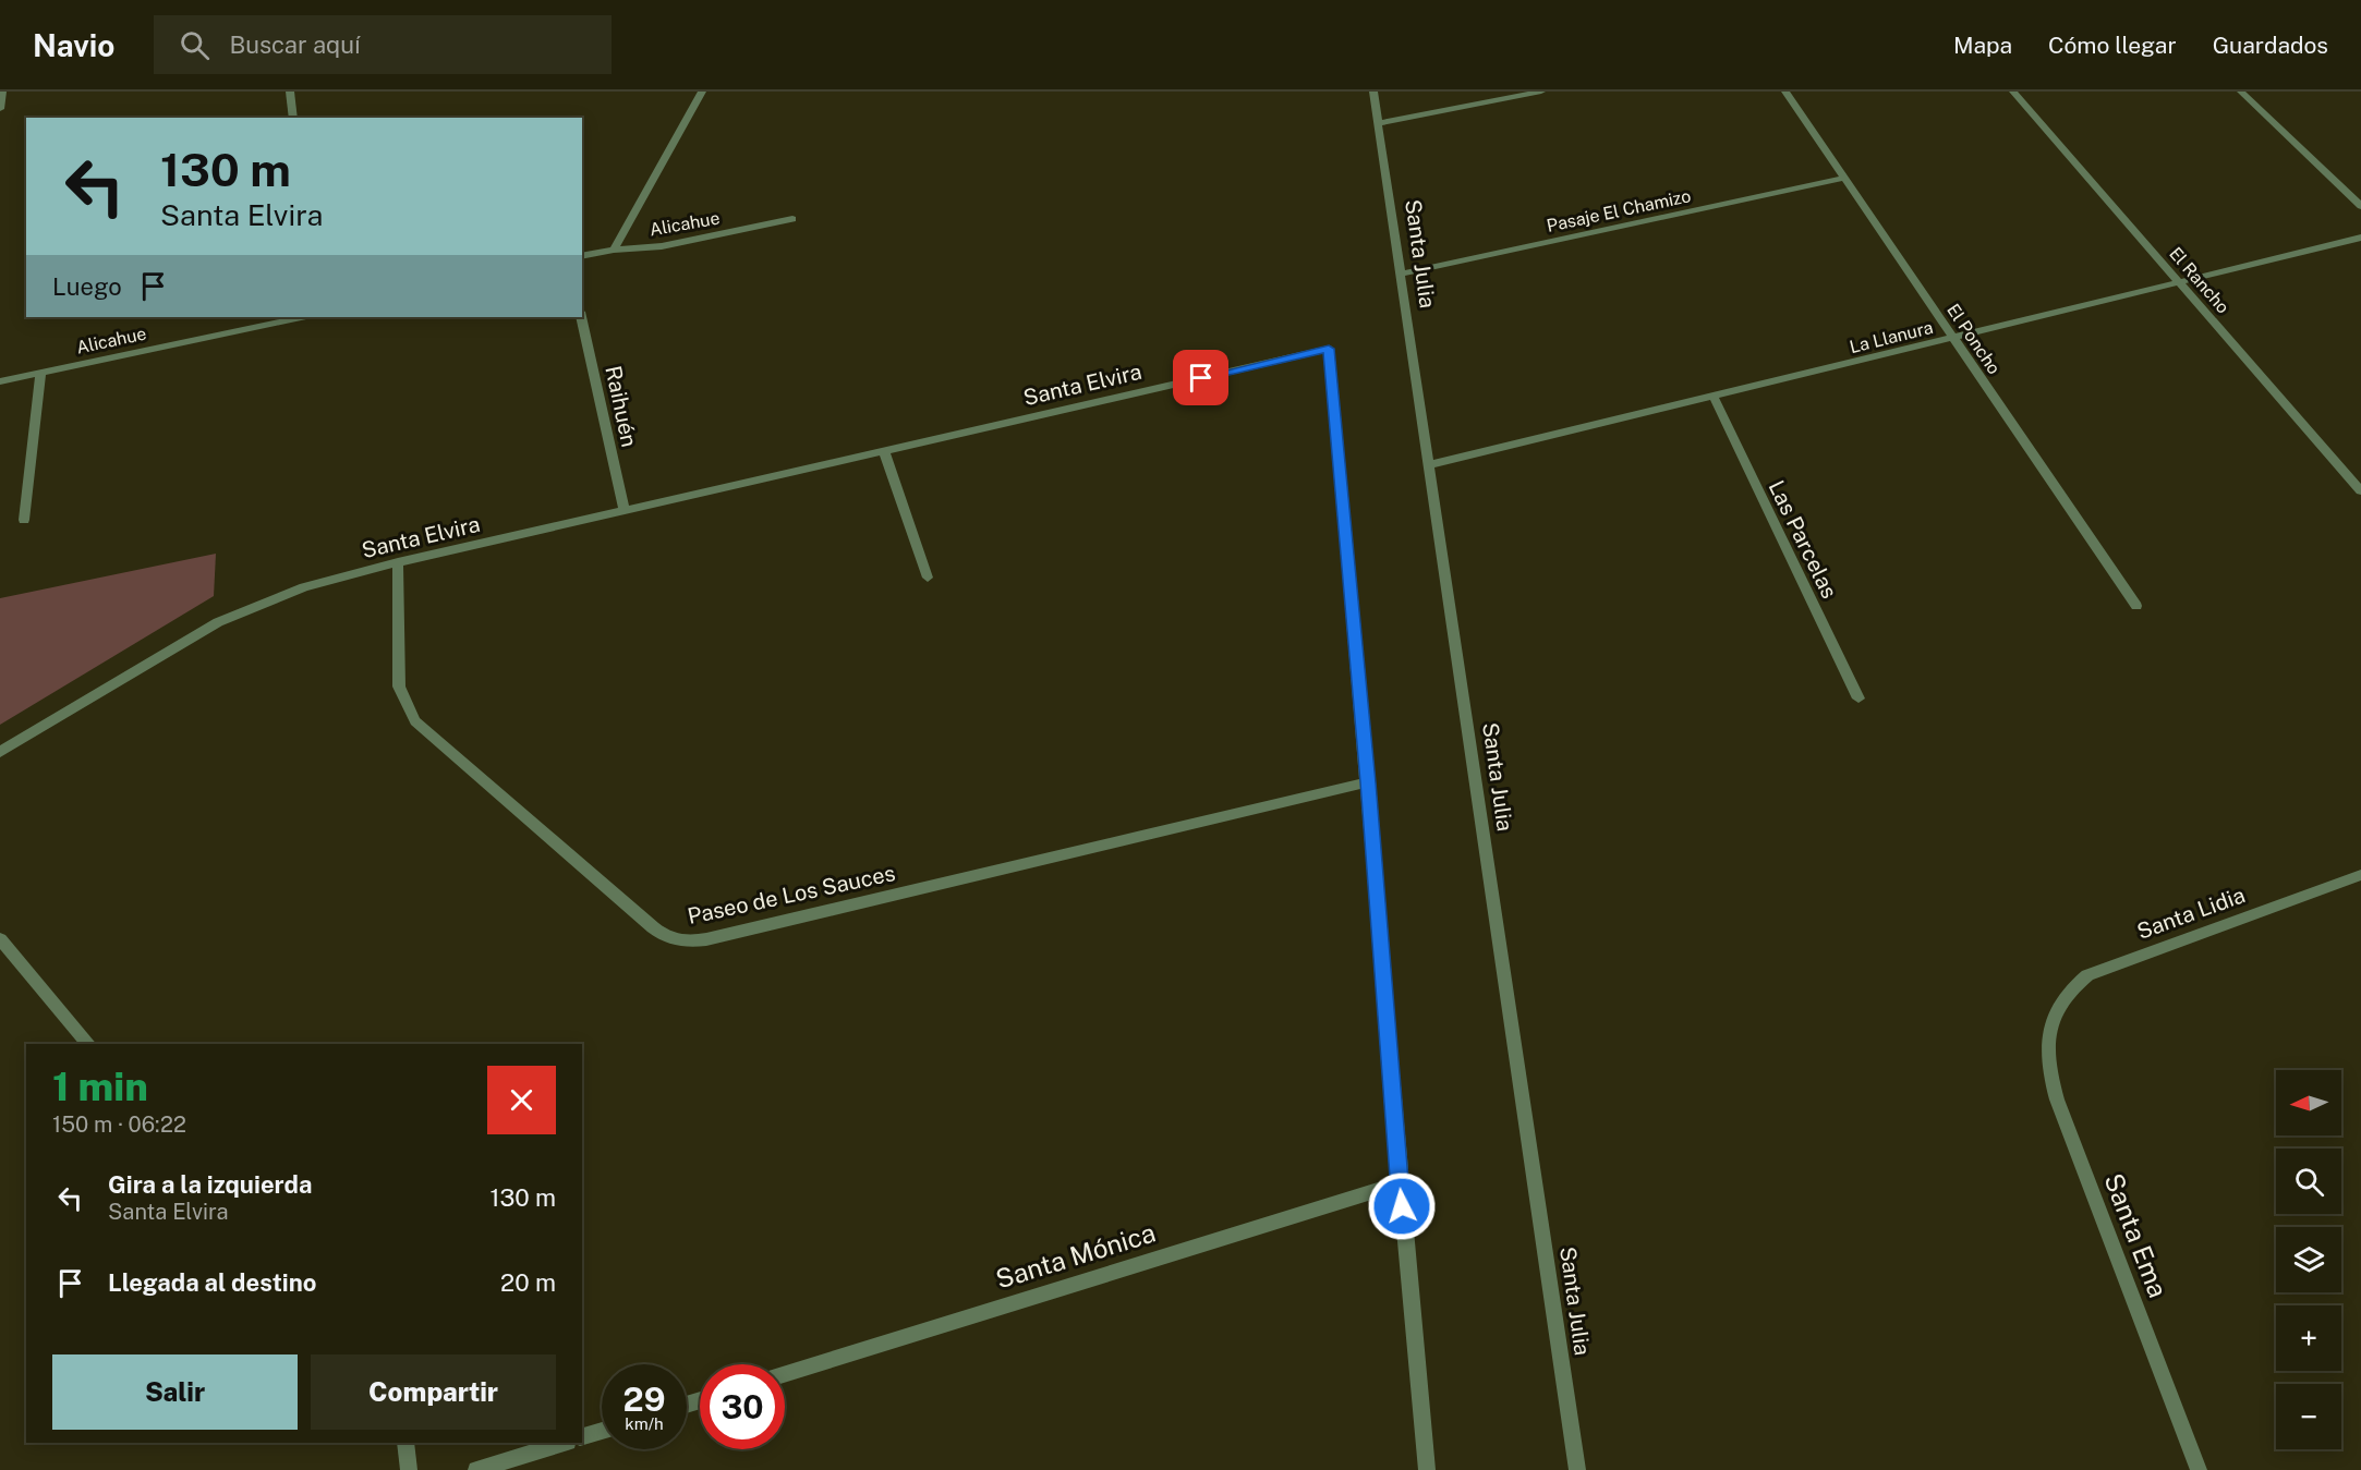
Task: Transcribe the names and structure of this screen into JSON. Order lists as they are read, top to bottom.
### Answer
{
  "streets": {
    "street": [
      "Pasaje El Chamizo",
      "Alicahue",
      "Santa Julia",
      "El Rancho",
      "La Llanura",
      "El Poncho",
      "Santa Elvira",
      "Raihuén",
      "Las Parcelas",
      "Paseo de Los Sauces",
      "Santa Lidia",
      "Santa Ema",
      "Santa Mónica"
    ]
  },
  "crossings": [
    ["Pasaje El Chamizo", "Santa Julia"],
    ["Pasaje El Chamizo", "El Poncho"],
    ["Santa Julia", "La Llanura"],
    ["El Rancho", "La Llanura"],
    ["La Llanura", "El Poncho"],
    ["La Llanura", "Las Parcelas"],
    ["Santa Elvira", "Raihuén"],
    ["Santa Elvira", "Paseo de Los Sauces"],
    ["Santa Lidia", "Santa Ema"]
  ],
  "north": "left",
  "page": {
    "header": "Navio",
    "search": "Buscar aquí",
    "nav": ["Mapa", "Cómo llegar", "Guardados"],
    "turn": ["130 m", "Santa Elvira"],
    "then": "Luego",
    "heading": ["1 min", "150 m · 06:22"],
    "map_buttons": ["+", "−"],
    "list": [
      {
        "name": "Gira a la izquierda",
        "note": "Santa Elvira",
        "value": "130 m"
      },
      {
        "name": "Llegada al destino",
        "value": "20 m"
      }
    ],
    "buttons": ["Salir", "Compartir"],
    "speed": "29 km/h",
    "limit": "30"
  }
}
